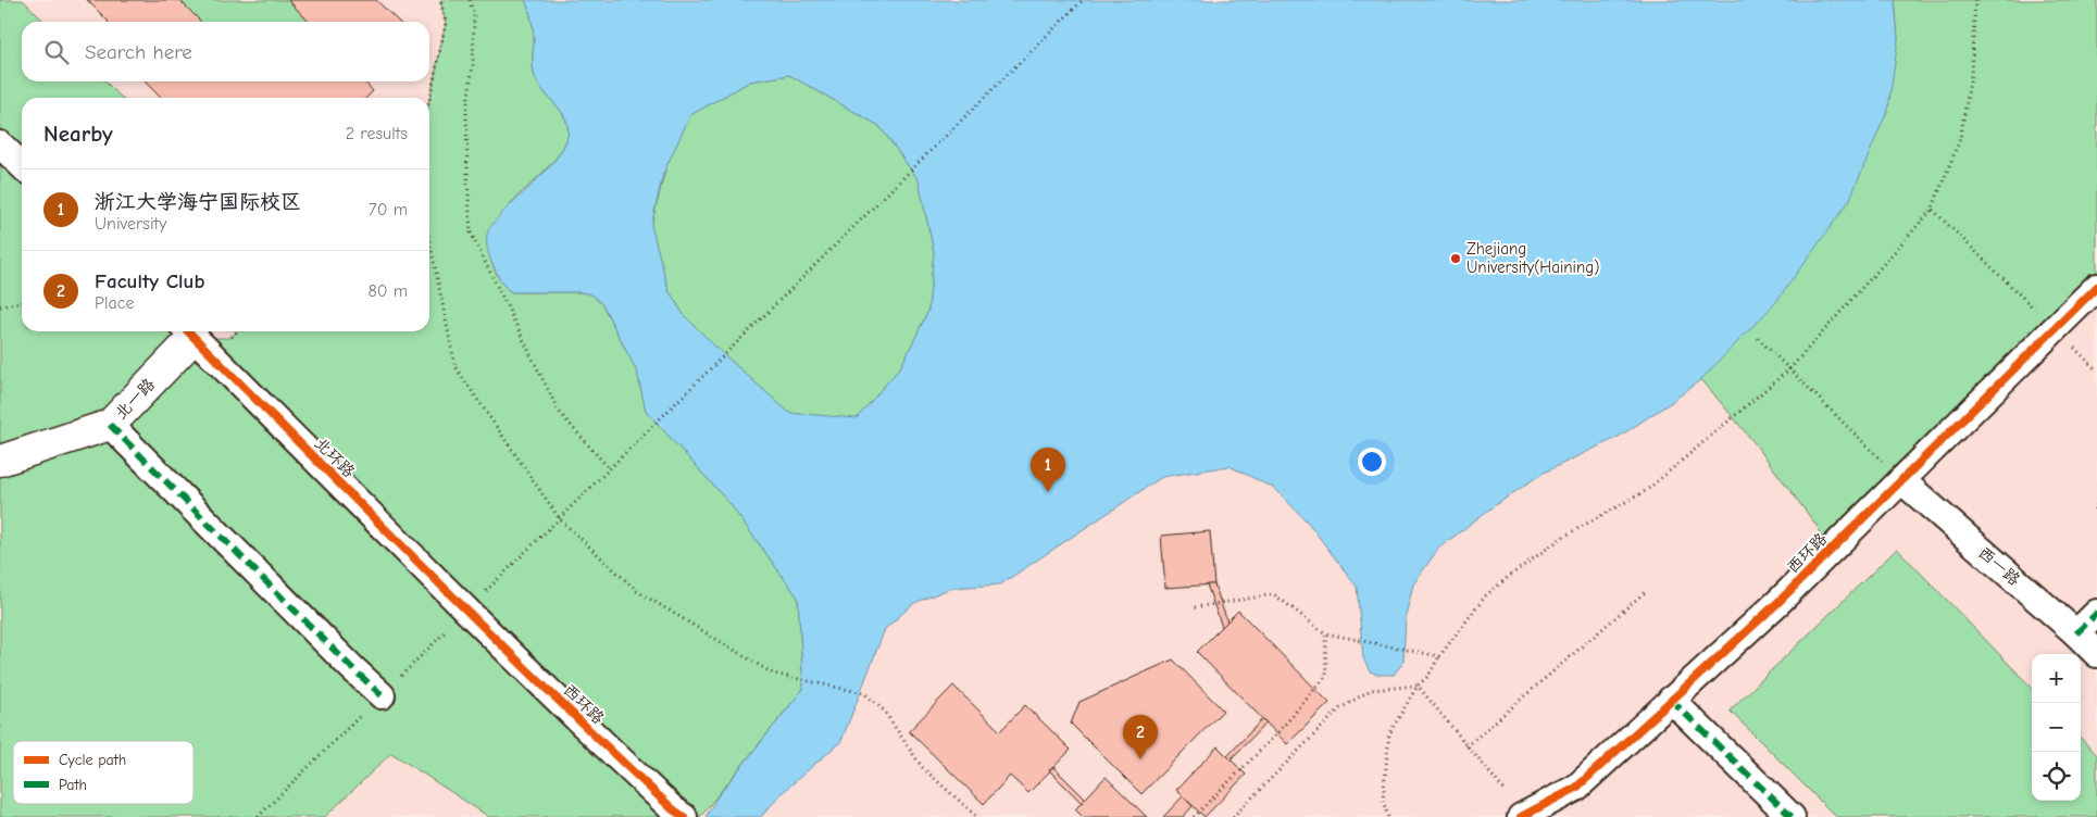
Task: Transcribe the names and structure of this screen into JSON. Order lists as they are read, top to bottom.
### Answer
{
  "streets": {
    "street": [
      "北一路",
      "北环路",
      "西环路",
      "西一路"
    ]
  },
  "crossings": [
    ["北一路", "北环路"],
    ["北环路", "西环路"],
    ["西环路", "西一路"]
  ],
  "places": ["Zhejiang University(Haining)"],
  "legend": ["Cycle path", "Path"],
  "page": {
    "search": "Search here",
    "heading": ["Nearby", "2 results"],
    "list": [
      {
        "mark": "1",
        "name": "浙江大学海宁国际校区",
        "note": "University",
        "value": "70 m"
      },
      {
        "mark": "2",
        "name": "Faculty Club",
        "note": "Place",
        "value": "80 m"
      }
    ],
    "pins": ["1", "2"],
    "map_buttons": ["+", "−"]
  }
}
